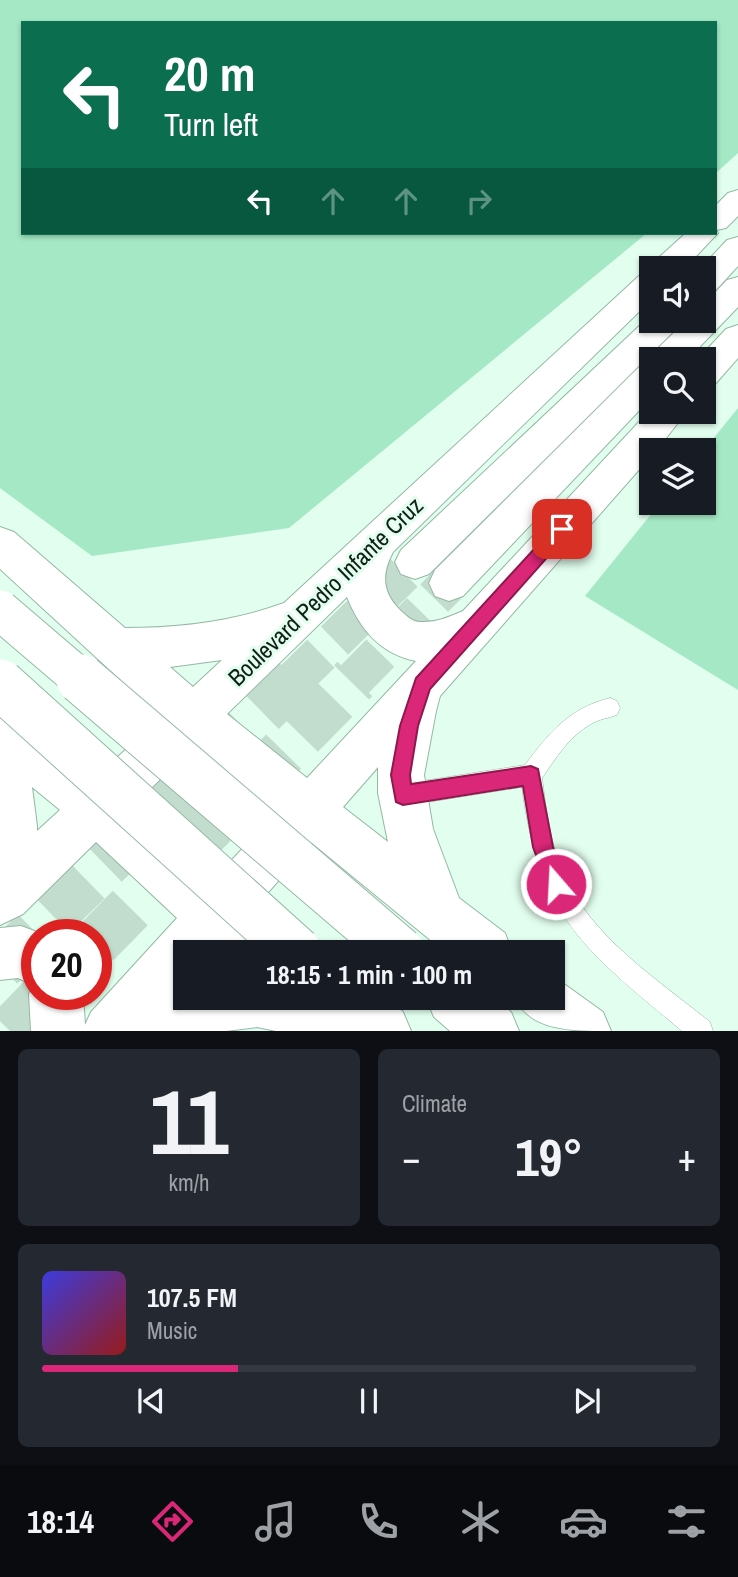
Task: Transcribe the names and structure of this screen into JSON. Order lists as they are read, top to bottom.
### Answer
{
  "streets": {
    "main road": ["Boulevard Pedro Infante Cruz"]
  },
  "page": {
    "turn": ["20 m", "Turn left"],
    "limit": "20",
    "trip": "18:15 · 1 min · 100 m",
    "tile": [
      ["11", "km/h"],
      "Climate"
    ],
    "heat": ["−", "19°", "+"],
    "song": ["107.5 FM", "Music"],
    "tabs": "18:14"
  }
}
